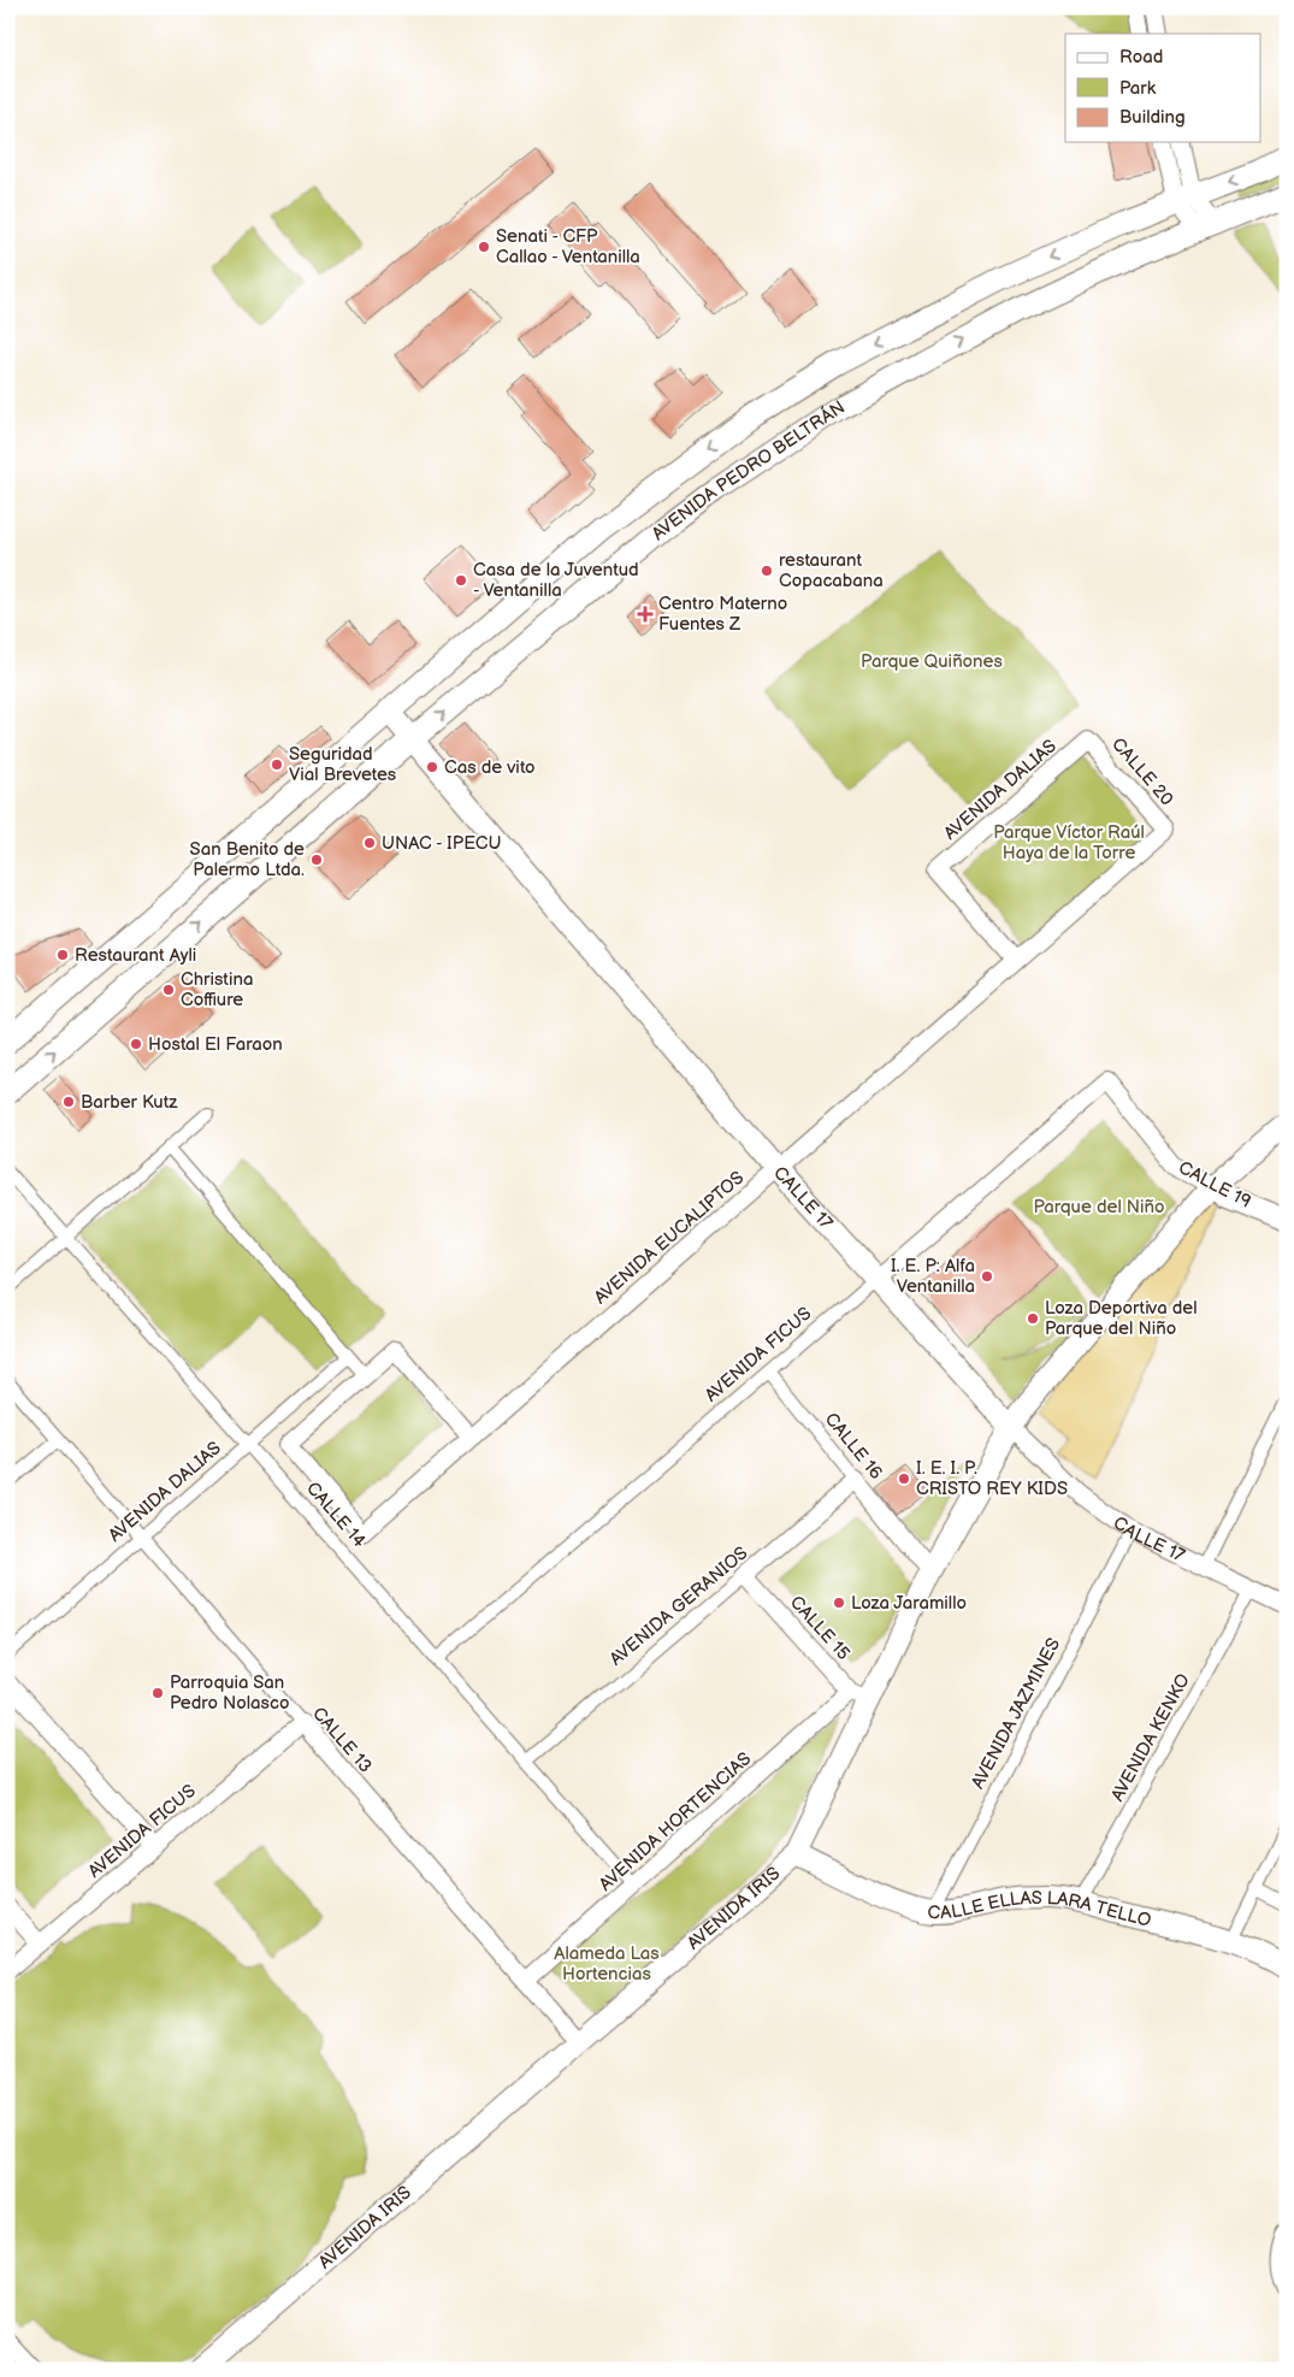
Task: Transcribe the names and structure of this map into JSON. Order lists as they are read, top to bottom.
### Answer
{
  "streets": {
    "main road": ["AVENIDA PEDRO BELTRÁN"],
    "street": [
      "CALLE 20",
      "AVENIDA DALIAS",
      "CALLE 19",
      "CALLE 17",
      "AVENIDA EUCALIPTOS",
      "AVENIDA FICUS",
      "CALLE 16",
      "CALLE 14",
      "AVENIDA GERANIOS",
      "CALLE 15",
      "AVENIDA JAZMINES",
      "AVENIDA KENKO",
      "CALLE 13",
      "AVENIDA HORTENCIAS",
      "AVENIDA IRIS",
      "CALLE ELLAS LARA TELLO"
    ]
  },
  "crossings": [
    ["AVENIDA PEDRO BELTRÁN", "CALLE 17"],
    ["CALLE 20", "AVENIDA DALIAS"],
    ["CALLE 20", "AVENIDA EUCALIPTOS"],
    ["AVENIDA DALIAS", "AVENIDA EUCALIPTOS"],
    ["AVENIDA DALIAS", "CALLE 14"],
    ["AVENIDA DALIAS", "CALLE 13"],
    ["CALLE 19", "AVENIDA FICUS"],
    ["CALLE 19", "AVENIDA IRIS"],
    ["CALLE 17", "AVENIDA EUCALIPTOS"],
    ["CALLE 17", "AVENIDA FICUS"],
    ["CALLE 17", "AVENIDA JAZMINES"],
    ["CALLE 17", "AVENIDA KENKO"],
    ["CALLE 17", "AVENIDA IRIS"],
    ["AVENIDA EUCALIPTOS", "CALLE 14"],
    ["AVENIDA FICUS", "CALLE 16"],
    ["AVENIDA FICUS", "CALLE 14"],
    ["AVENIDA FICUS", "CALLE 13"],
    ["CALLE 16", "AVENIDA GERANIOS"],
    ["CALLE 16", "AVENIDA IRIS"],
    ["CALLE 14", "AVENIDA GERANIOS"],
    ["CALLE 14", "AVENIDA HORTENCIAS"],
    ["AVENIDA GERANIOS", "CALLE 15"],
    ["CALLE 15", "AVENIDA HORTENCIAS"],
    ["CALLE 15", "AVENIDA IRIS"],
    ["AVENIDA JAZMINES", "CALLE ELLAS LARA TELLO"],
    ["AVENIDA KENKO", "CALLE ELLAS LARA TELLO"],
    ["CALLE 13", "AVENIDA HORTENCIAS"],
    ["CALLE 13", "AVENIDA IRIS"],
    ["AVENIDA HORTENCIAS", "AVENIDA IRIS"],
    ["AVENIDA IRIS", "CALLE ELLAS LARA TELLO"]
  ],
  "parks": [
    "Parque Quiñones",
    "Parque Víctor Raúl Haya de la Torre",
    "Parque del Niño",
    "Alameda Las Hortencias"
  ],
  "places": {
    "other": [
      "Senati - CFP Callao - Ventanilla",
      "restaurant Copacabana",
      "Casa de la Juventud - Ventanilla",
      "Seguridad Vial Brevetes",
      "Cas de vito",
      "UNAC - IPECU",
      "San Benito de Palermo Ltda.",
      "Restaurant Ayli",
      "Christina Coffiure",
      "Hostal El Faraon",
      "Barber Kutz",
      "I. E. P: Alfa Ventanilla",
      "Loza Deportiva del Parque del Niño",
      "I. E. I. P. CRISTO REY KIDS",
      "Loza Jaramillo",
      "Parroquia San Pedro Nolasco"
    ],
    "health": ["Centro Materno Fuentes Z"]
  },
  "legend": ["Road", "Park", "Building"]
}
